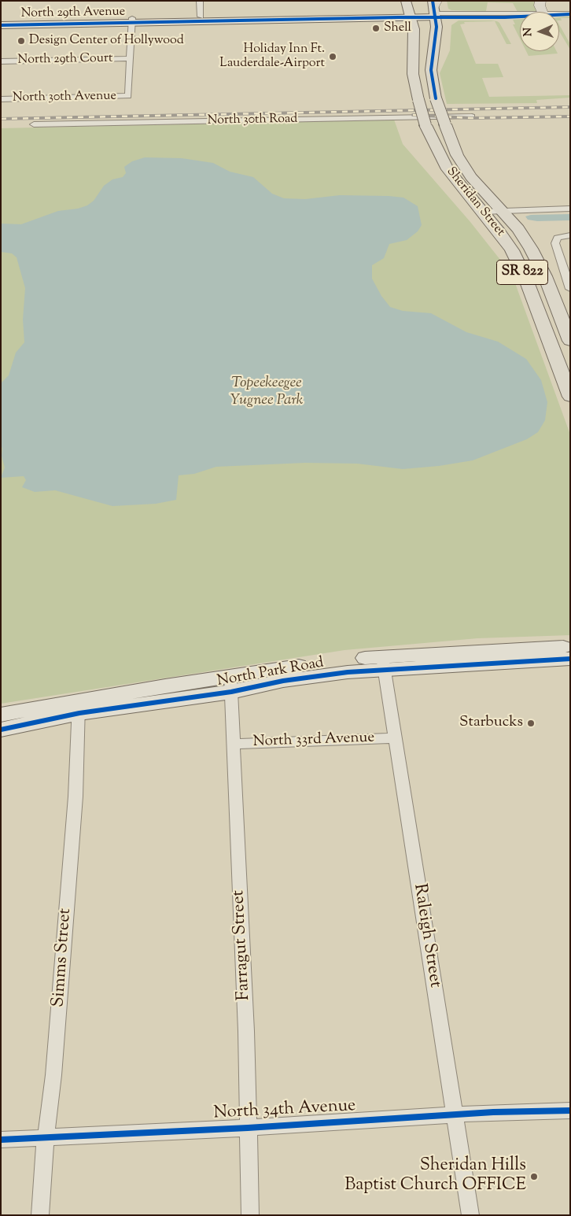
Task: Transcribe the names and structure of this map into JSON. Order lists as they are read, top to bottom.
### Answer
{
  "streets": {
    "main road": ["Sheridan Street", "SR 822"],
    "street": [
      "North 29th Avenue",
      "North 29th Court",
      "North 30th Avenue",
      "North 30th Road",
      "North Park Road",
      "North 33rd Avenue",
      "Raleigh Street",
      "Farragut Street",
      "Simms Street",
      "North 34th Avenue"
    ]
  },
  "crossings": [
    ["North 29th Avenue", "Sheridan Street"],
    ["North 29th Court", "North 30th Avenue"],
    ["North Park Road", "Raleigh Street"],
    ["North Park Road", "Farragut Street"],
    ["North Park Road", "Simms Street"],
    ["North 33rd Avenue", "Raleigh Street"],
    ["North 33rd Avenue", "Farragut Street"],
    ["Raleigh Street", "North 34th Avenue"],
    ["Farragut Street", "North 34th Avenue"],
    ["Simms Street", "North 34th Avenue"]
  ],
  "parks": ["Topeekeegee Yugnee Park"],
  "places": [
    "Shell",
    "Design Center of Hollywood",
    "Holiday Inn Ft. Lauderdale-Airport",
    "Starbucks",
    "Sheridan Hills Baptist Church OFFICE"
  ],
  "north": "left"
}
